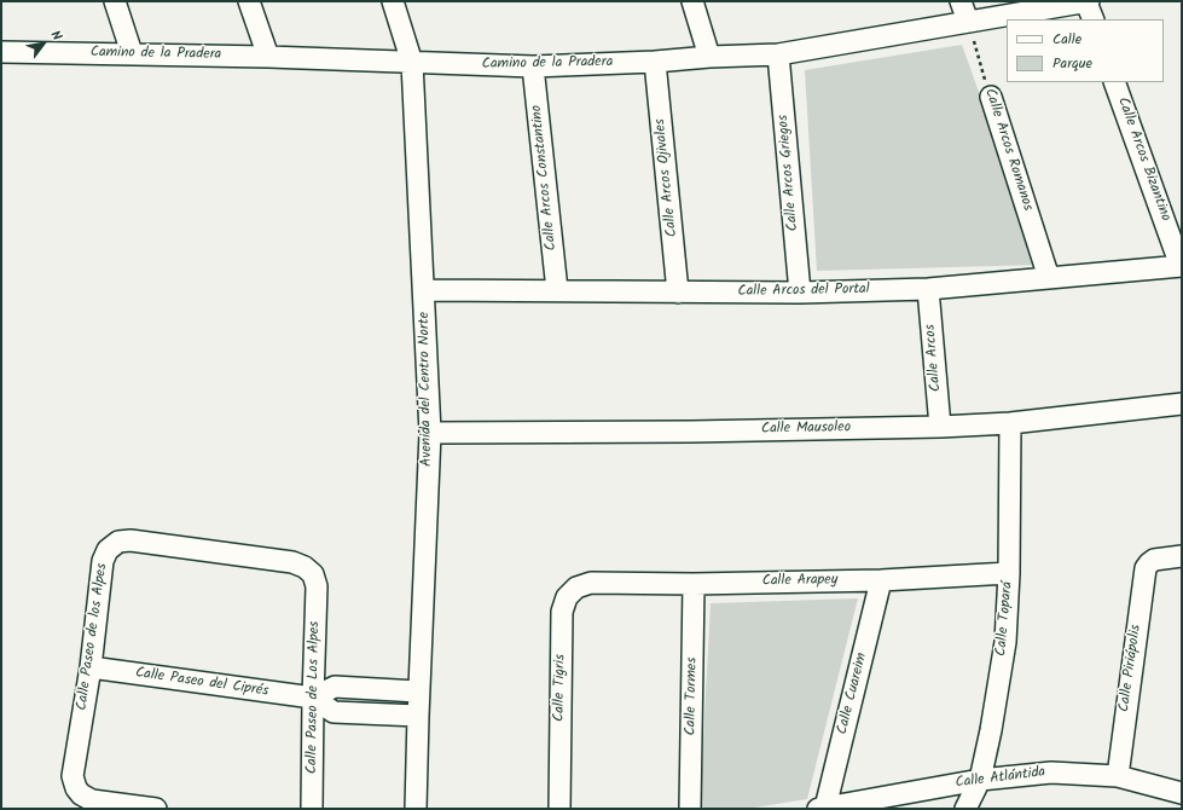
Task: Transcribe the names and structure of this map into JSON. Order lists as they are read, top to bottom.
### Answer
{
  "streets": {
    "street": [
      "Camino de la Pradera",
      "Calle Arcos Romanos",
      "Calle Arcos Bizantino",
      "Calle Arcos Griegos",
      "Calle Arcos Constantino",
      "Calle Arcos Ojivales",
      "Calle Arcos del Portal",
      "Calle Arcos",
      "Avenida del Centro Norte",
      "Calle Mausoleo",
      "Calle Arapey",
      "Calle Topará",
      "Calle Paseo de los Alpes",
      "Calle Piriápolis",
      "Calle Paseo del Ciprés",
      "Calle Tigris",
      "Calle Cuareim",
      "Calle Tormes",
      "Calle Paseo de Los Alpes",
      "Calle Atlántida"
    ]
  },
  "crossings": [
    ["Camino de la Pradera", "Calle Arcos Romanos"],
    ["Camino de la Pradera", "Calle Arcos Griegos"],
    ["Camino de la Pradera", "Calle Arcos Constantino"],
    ["Camino de la Pradera", "Calle Arcos Ojivales"],
    ["Camino de la Pradera", "Avenida del Centro Norte"],
    ["Calle Arcos Romanos", "Calle Arcos del Portal"],
    ["Calle Arcos Bizantino", "Calle Arcos del Portal"],
    ["Calle Arcos Griegos", "Calle Arcos del Portal"],
    ["Calle Arcos Constantino", "Calle Arcos del Portal"],
    ["Calle Arcos Ojivales", "Calle Arcos del Portal"],
    ["Calle Arcos del Portal", "Calle Arcos"],
    ["Calle Arcos del Portal", "Avenida del Centro Norte"],
    ["Calle Arcos", "Calle Mausoleo"],
    ["Avenida del Centro Norte", "Calle Mausoleo"],
    ["Calle Mausoleo", "Calle Topará"],
    ["Calle Arapey", "Calle Topará"],
    ["Calle Arapey", "Calle Tigris"],
    ["Calle Arapey", "Calle Cuareim"],
    ["Calle Arapey", "Calle Tormes"],
    ["Calle Topará", "Calle Atlántida"],
    ["Calle Paseo de los Alpes", "Calle Paseo del Ciprés"],
    ["Calle Paseo de los Alpes", "Calle Paseo de Los Alpes"],
    ["Calle Piriápolis", "Calle Atlántida"],
    ["Calle Paseo del Ciprés", "Calle Paseo de Los Alpes"],
    ["Calle Cuareim", "Calle Atlántida"]
  ],
  "legend": ["Calle", "Parque"],
  "north": "top right"
}
